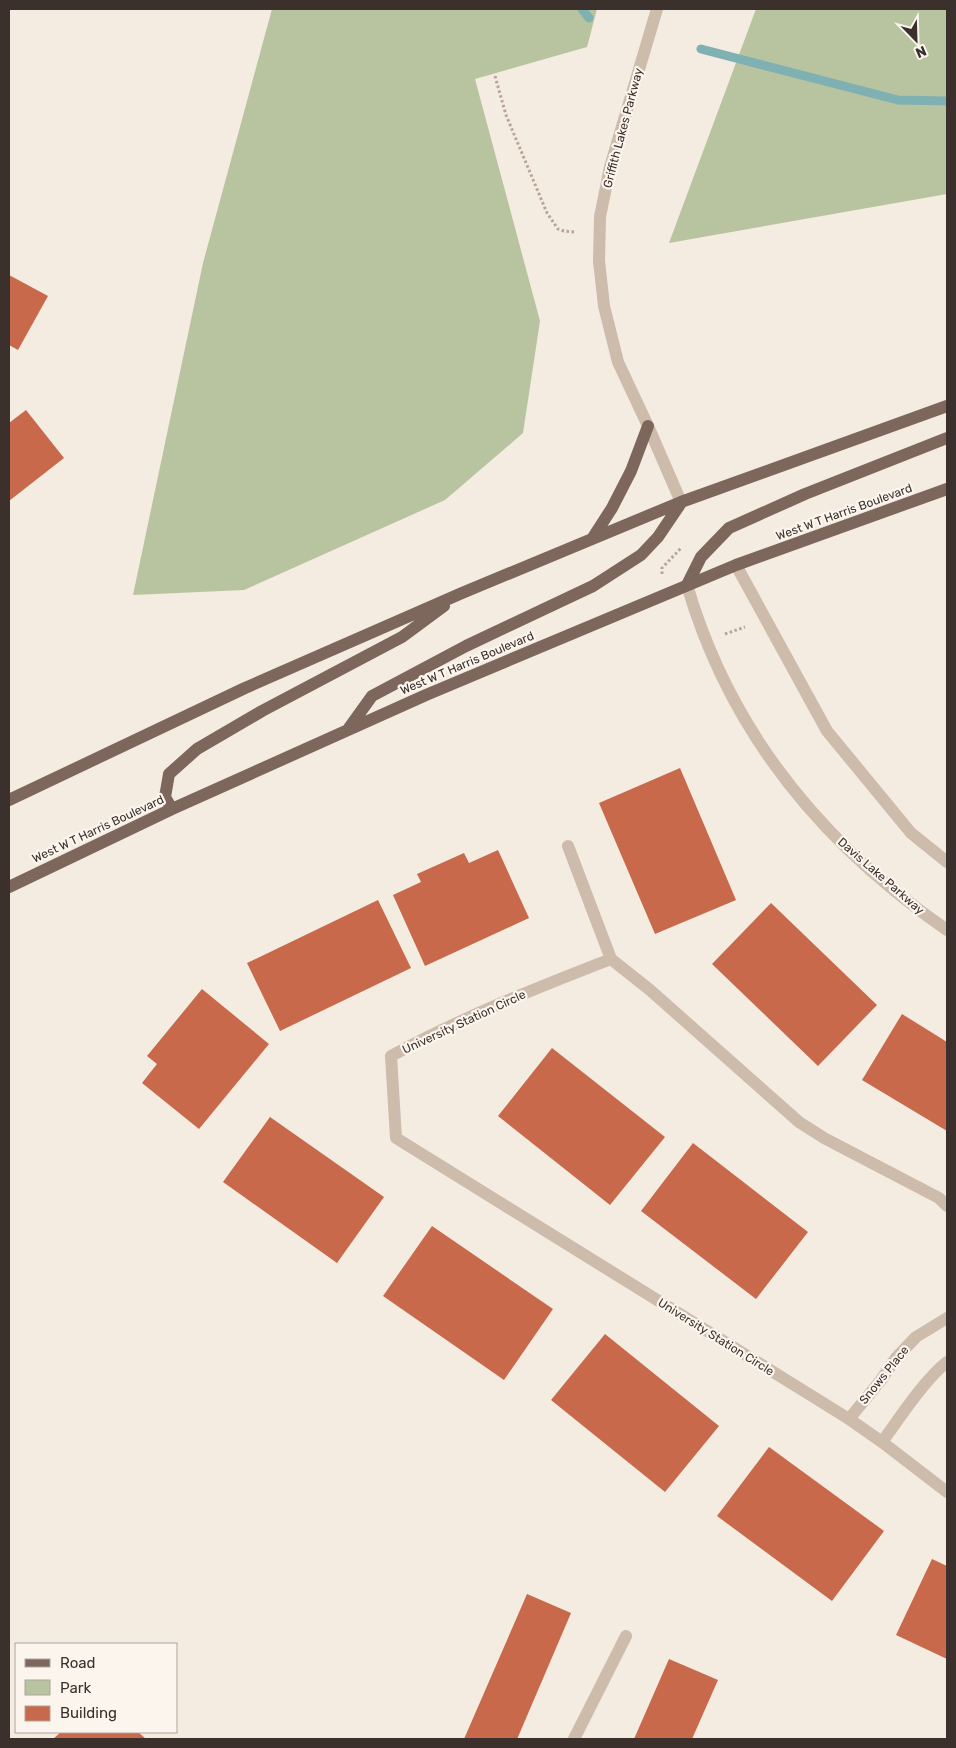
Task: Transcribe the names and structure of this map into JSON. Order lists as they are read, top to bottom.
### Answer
{
  "streets": {
    "main road": ["West W T Harris Boulevard"],
    "street": [
      "Griffith Lakes Parkway",
      "Davis Lake Parkway",
      "University Station Circle",
      "Snows Place"
    ]
  },
  "crossings": [
    ["West W T Harris Boulevard", "Davis Lake Parkway"],
    ["University Station Circle", "Snows Place"]
  ],
  "legend": ["Road", "Park", "Building"],
  "north": "bottom right"
}
